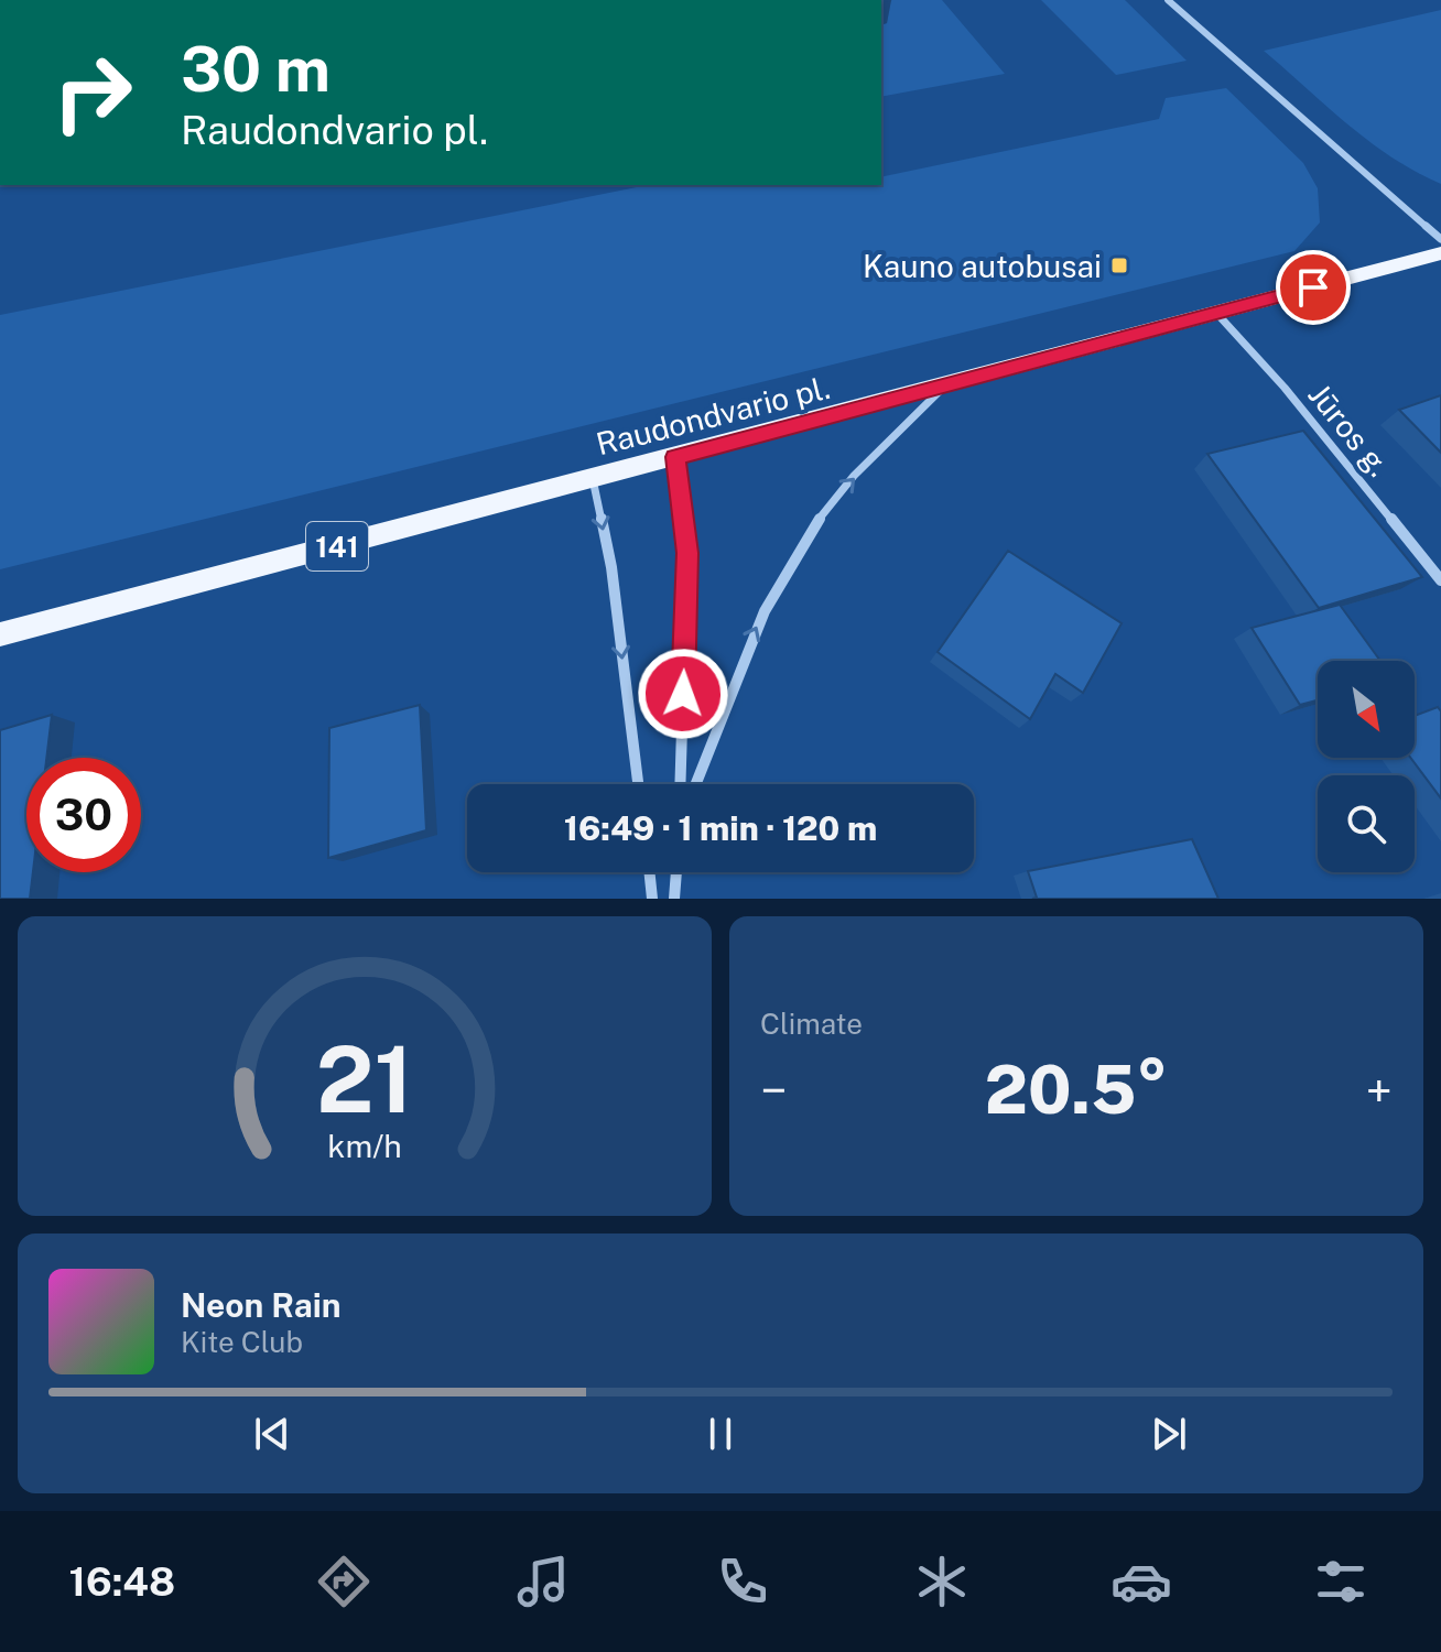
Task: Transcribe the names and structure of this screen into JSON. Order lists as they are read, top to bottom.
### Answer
{
  "streets": {
    "main road": ["Raudondvario pl.", "141"],
    "street": ["Jūros g."]
  },
  "crossings": [
    ["Raudondvario pl.", "Jūros g."]
  ],
  "places": {
    "transit": ["Kauno autobusai"]
  },
  "north": "bottom right",
  "page": {
    "turn": ["30 m", "Raudondvario pl."],
    "limit": "30",
    "trip": "16:49 · 1 min · 120 m",
    "tile": "Climate",
    "heat": ["−", "20.5°", "+"],
    "song": ["Neon Rain", "Kite Club"],
    "tabs": "16:48",
    "gauge": ["21", "km/h"]
  }
}
